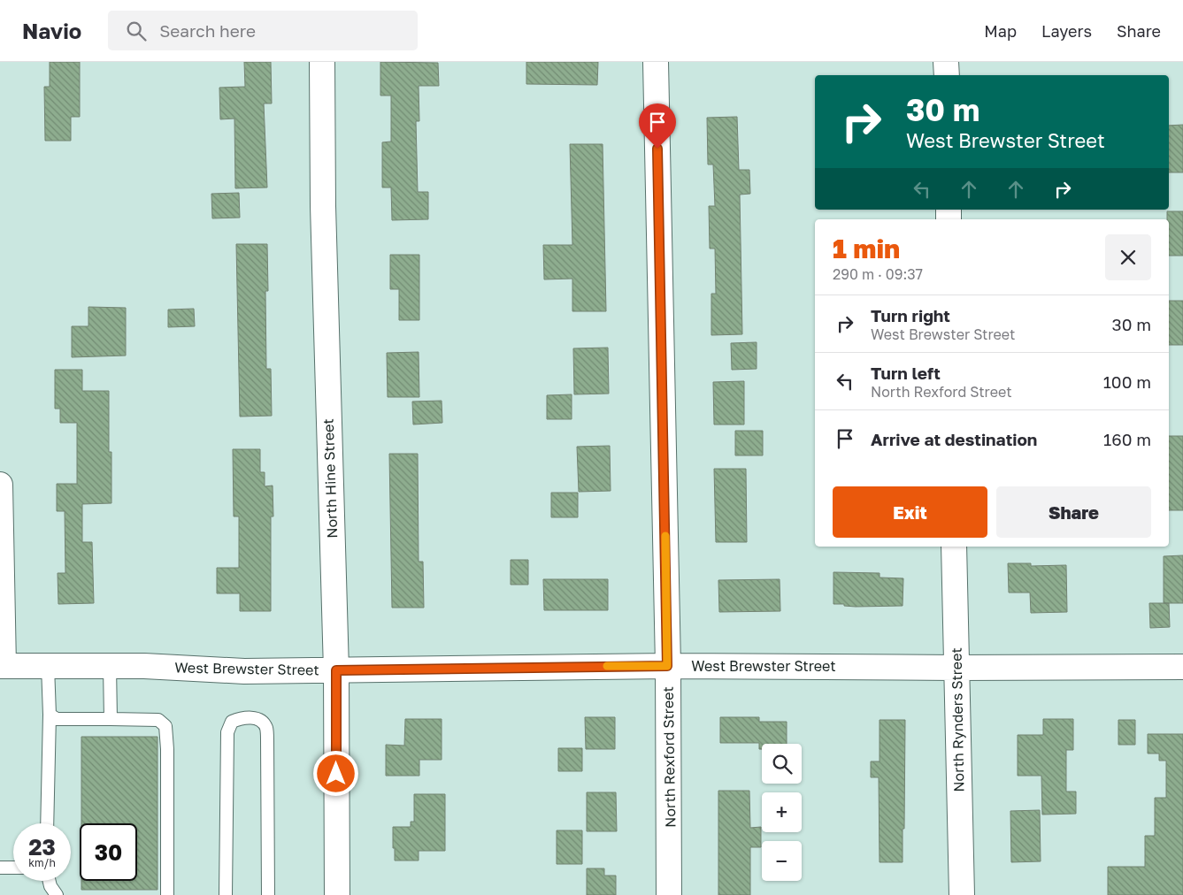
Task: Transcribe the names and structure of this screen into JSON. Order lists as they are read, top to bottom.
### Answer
{
  "streets": {
    "street": [
      "North Hine Street",
      "West Brewster Street",
      "North Rynders Street",
      "North Rexford Street"
    ]
  },
  "crossings": [
    ["North Hine Street", "West Brewster Street"],
    ["West Brewster Street", "North Rynders Street"],
    ["West Brewster Street", "North Rexford Street"]
  ],
  "page": {
    "header": "Navio",
    "search": "Search here",
    "nav": ["Map", "Layers", "Share"],
    "turn": ["30 m", "West Brewster Street"],
    "heading": ["1 min", "290 m · 09:37"],
    "list": [
      {
        "name": "Turn right",
        "note": "West Brewster Street",
        "value": "30 m"
      },
      {
        "name": "Turn left",
        "note": "North Rexford Street",
        "value": "100 m"
      },
      {
        "name": "Arrive at destination",
        "value": "160 m"
      }
    ],
    "buttons": ["Exit", "Share"],
    "map_buttons": ["+", "−"],
    "speed": "23 km/h",
    "limit": "30"
  }
}
